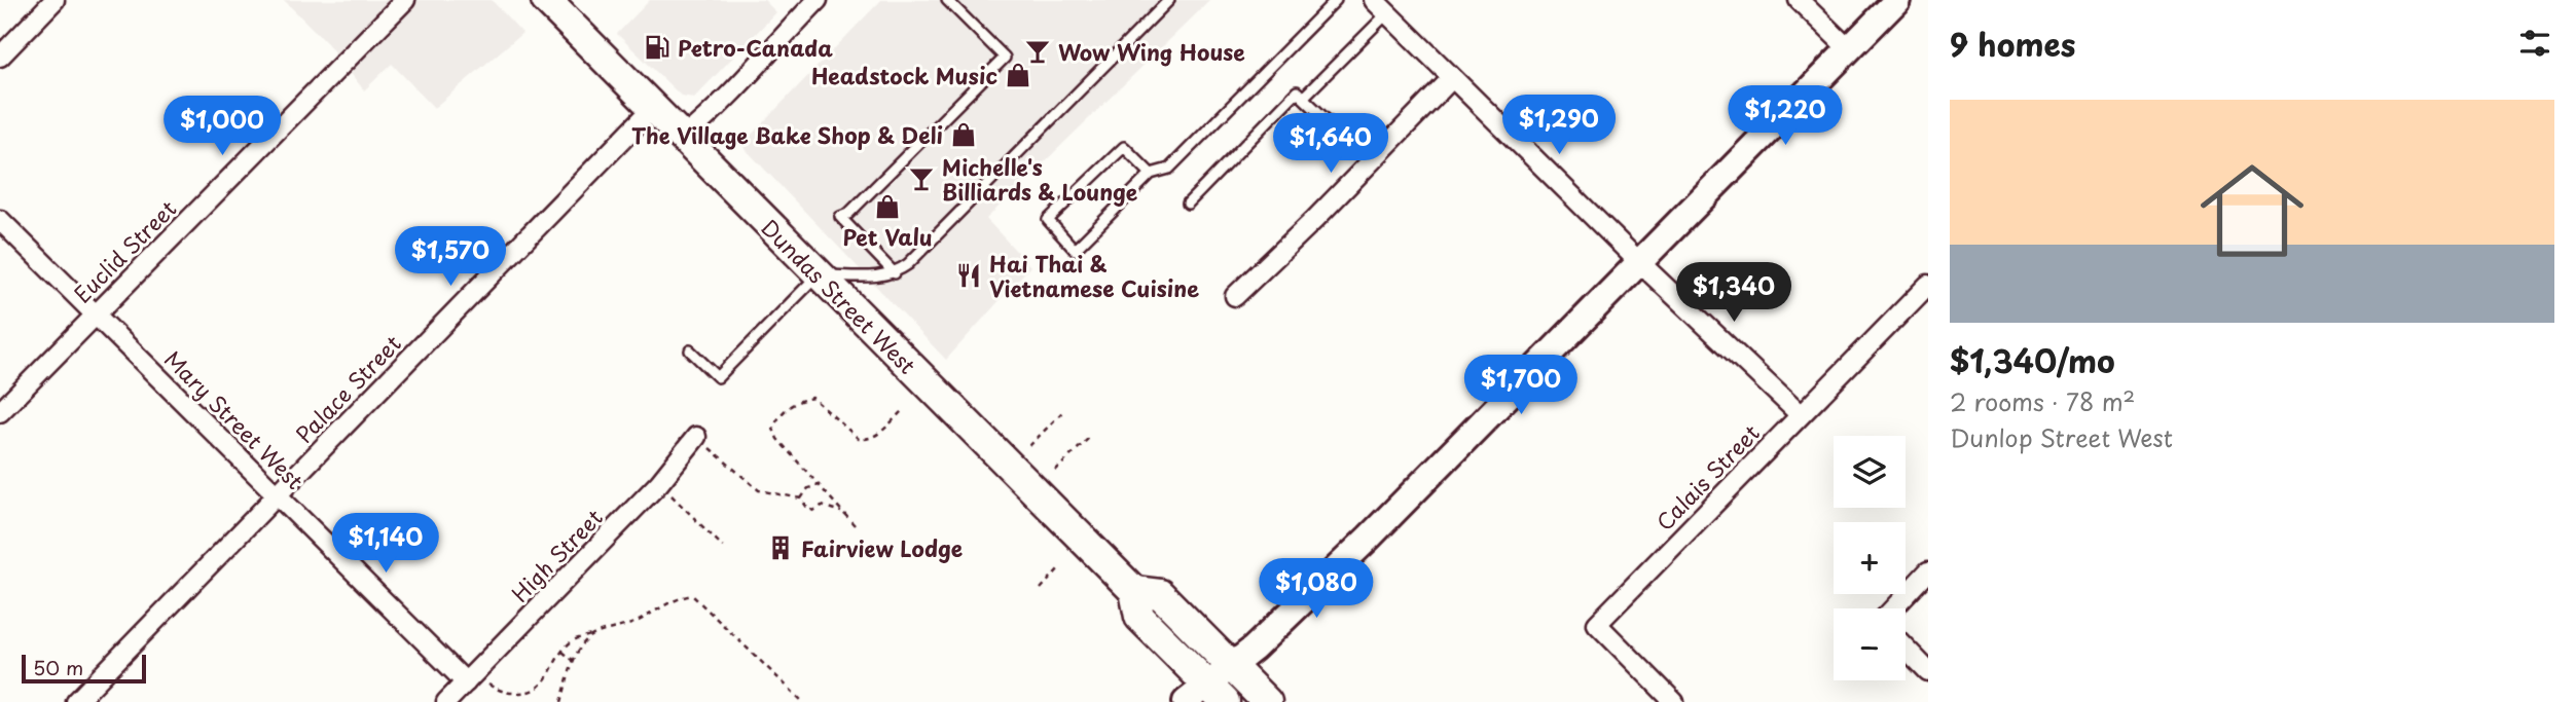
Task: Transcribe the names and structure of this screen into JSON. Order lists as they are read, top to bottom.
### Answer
{
  "streets": {
    "main road": ["Dundas Street West"],
    "street": [
      "Euclid Street",
      "Palace Street",
      "Mary Street West",
      "Calais Street",
      "High Street"
    ]
  },
  "crossings": [
    ["Euclid Street", "Mary Street West"],
    ["Dundas Street West", "Palace Street"],
    ["Palace Street", "Mary Street West"],
    ["Mary Street West", "High Street"]
  ],
  "places": {
    "fuel station": ["Petro-Canada"],
    "bar": ["Wow Wing House", "Michelle's Billiards & Lounge"],
    "shop": ["Headstock Music", "The Village Bake Shop & Deli", "Pet Valu"],
    "restaurant": ["Hai Thai & Vietnamese Cuisine"],
    "building": ["Fairview Lodge"]
  },
  "scale_bar": "50 m",
  "page": {
    "heading": "9 homes",
    "price": [
      "$1,220",
      "$1,290",
      "$1,000",
      "$1,640",
      "$1,570",
      "$1,340",
      "$1,700",
      "$1,140",
      "$1,080"
    ],
    "list": [
      {
        "name": "$1,340/mo",
        "note": "2 rooms · 78 m² · Dunlop Street West"
      }
    ],
    "map_buttons": ["+", "−"],
    "scale": "50 m"
  }
}
